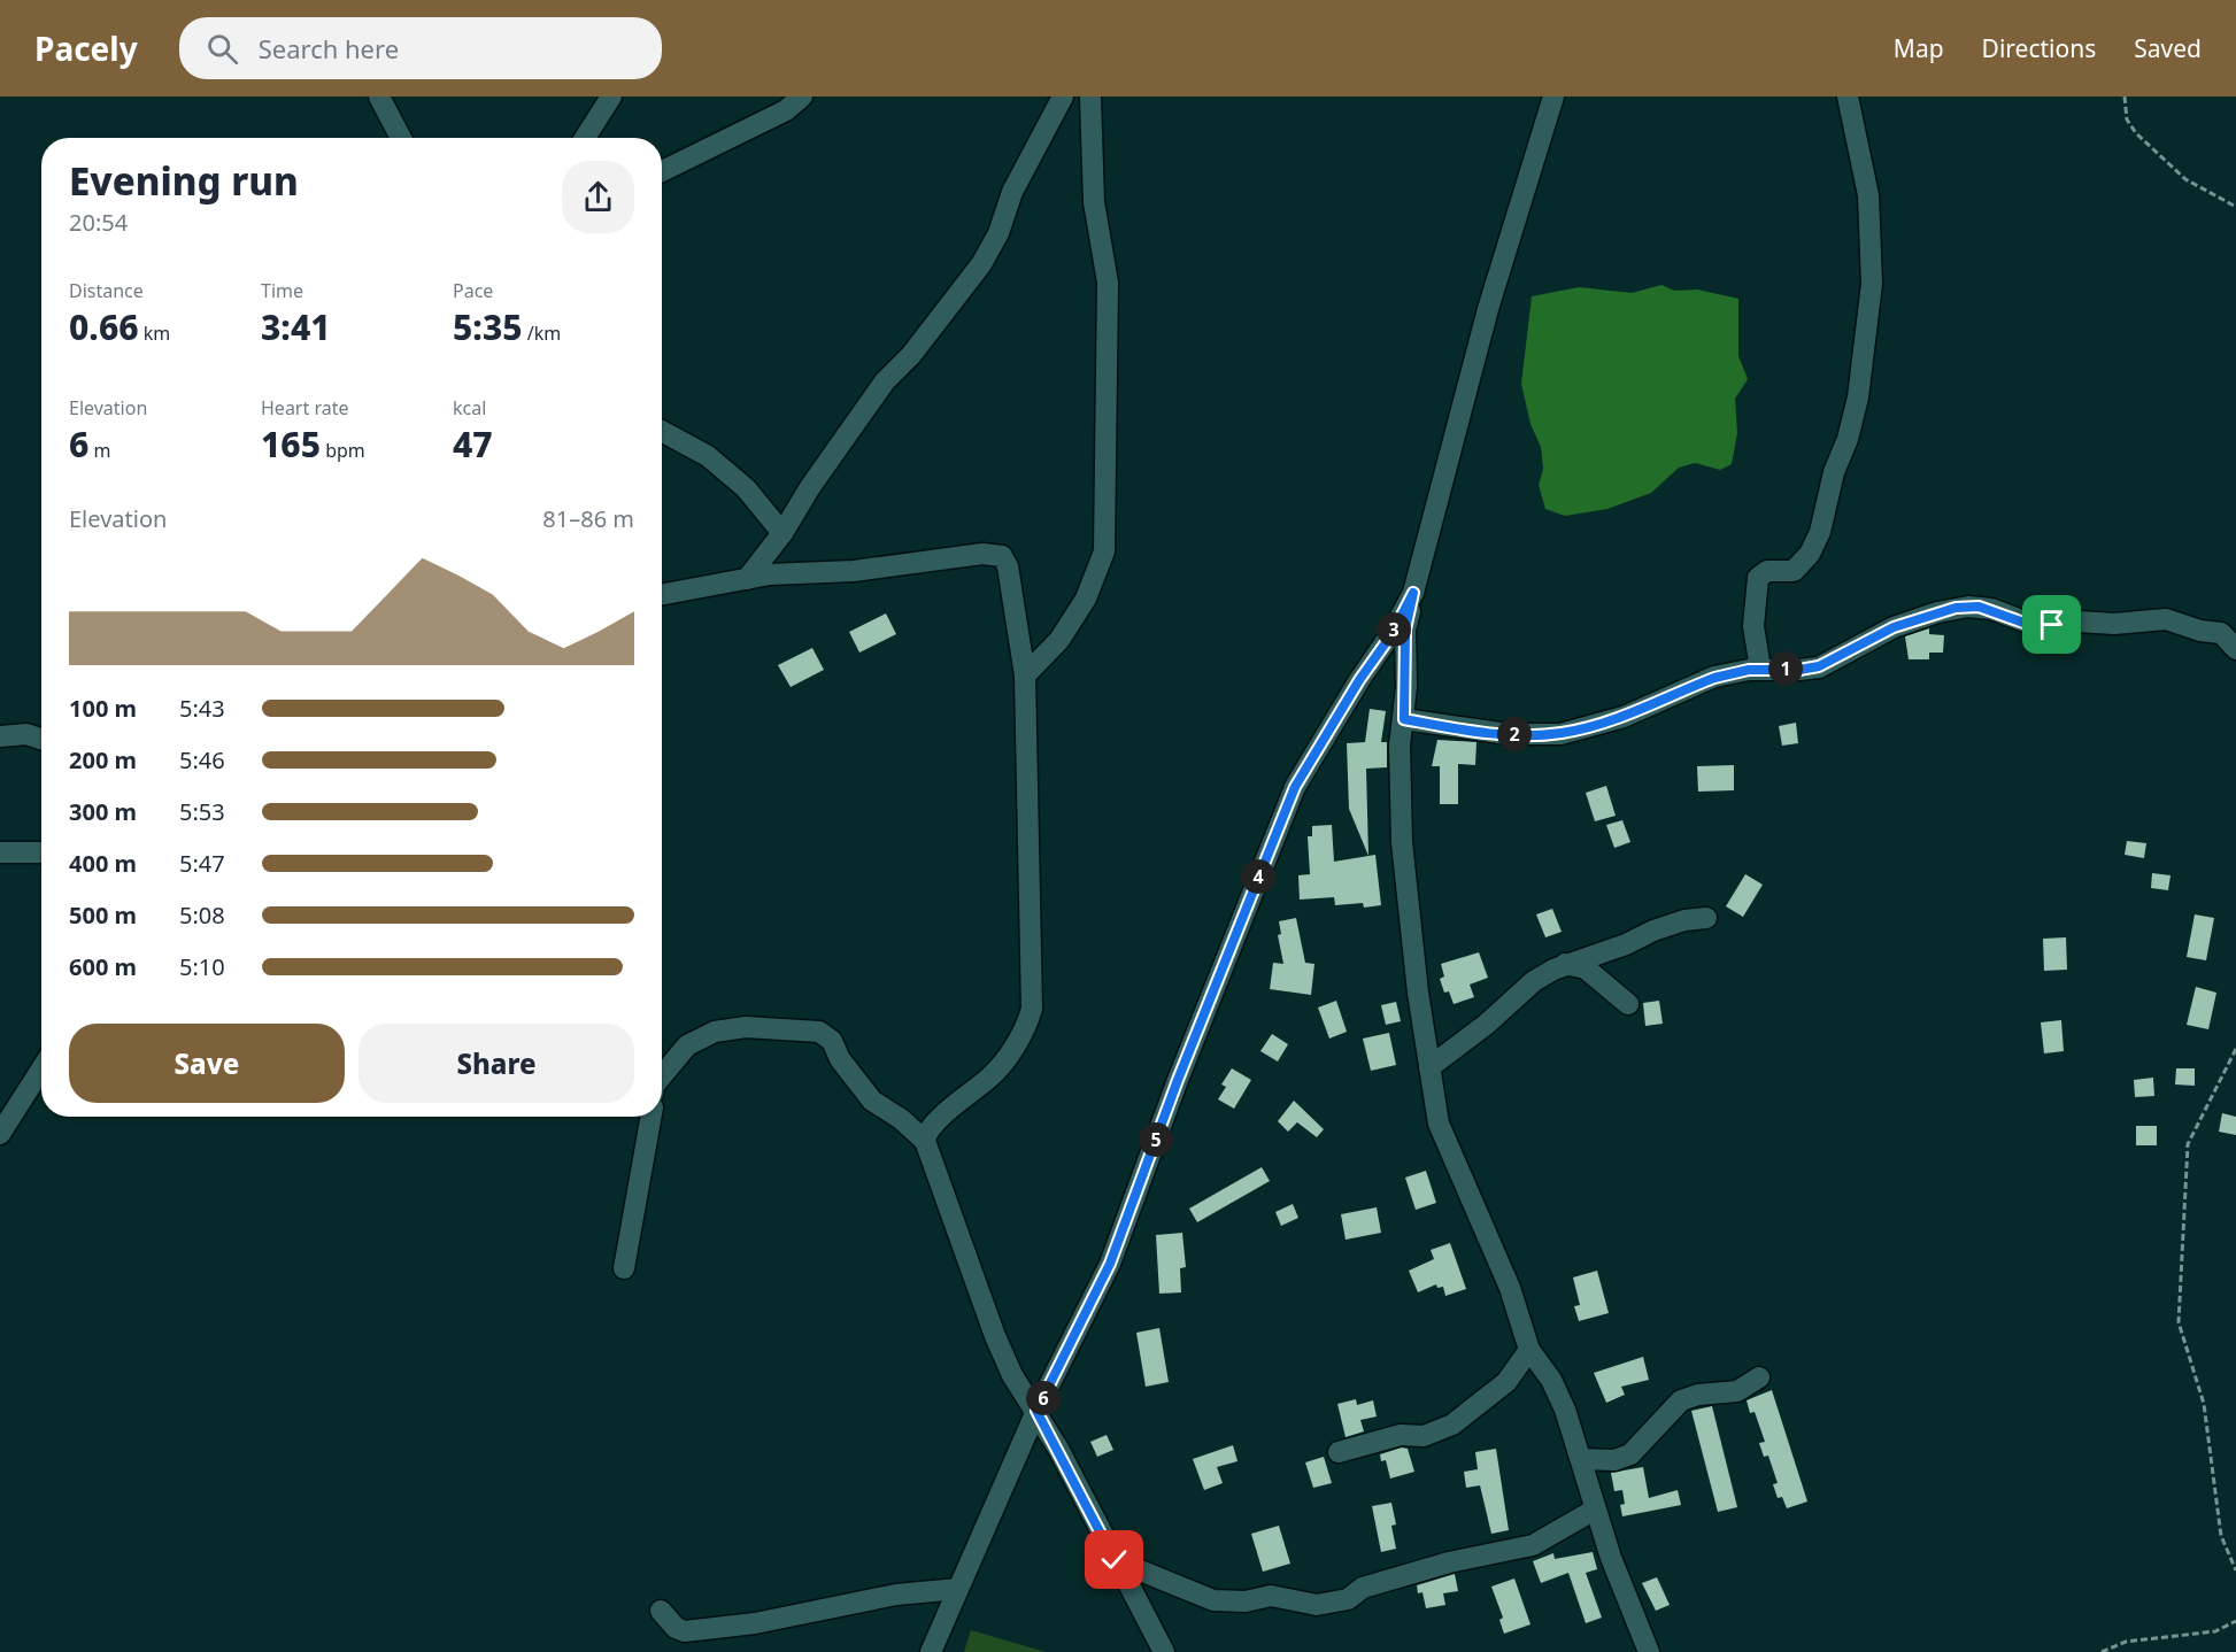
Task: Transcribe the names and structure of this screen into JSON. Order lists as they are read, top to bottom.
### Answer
{
  "page": {
    "header": "Pacely",
    "search": "Search here",
    "nav": ["Map", "Directions", "Saved"],
    "heading": ["Evening run", "20:54"],
    "stats": [
      ["Distance", "0.66 km"],
      ["Time", "3:41"],
      ["Pace", "5:35 /km"],
      ["Elevation", "6 m"],
      ["Heart rate", "165 bpm"],
      ["kcal", "47"]
    ],
    "chart": ["Elevation", "81–86 m"],
    "pins": [
      "3",
      "1",
      "2",
      "4",
      "5",
      "6"
    ],
    "list": [
      {
        "name": "100 m",
        "note": "5:43"
      },
      {
        "name": "200 m",
        "note": "5:46"
      },
      {
        "name": "300 m",
        "note": "5:53"
      },
      {
        "name": "400 m",
        "note": "5:47"
      },
      {
        "name": "500 m",
        "note": "5:08"
      },
      {
        "name": "600 m",
        "note": "5:10"
      }
    ],
    "buttons": ["Save", "Share"]
  }
}
